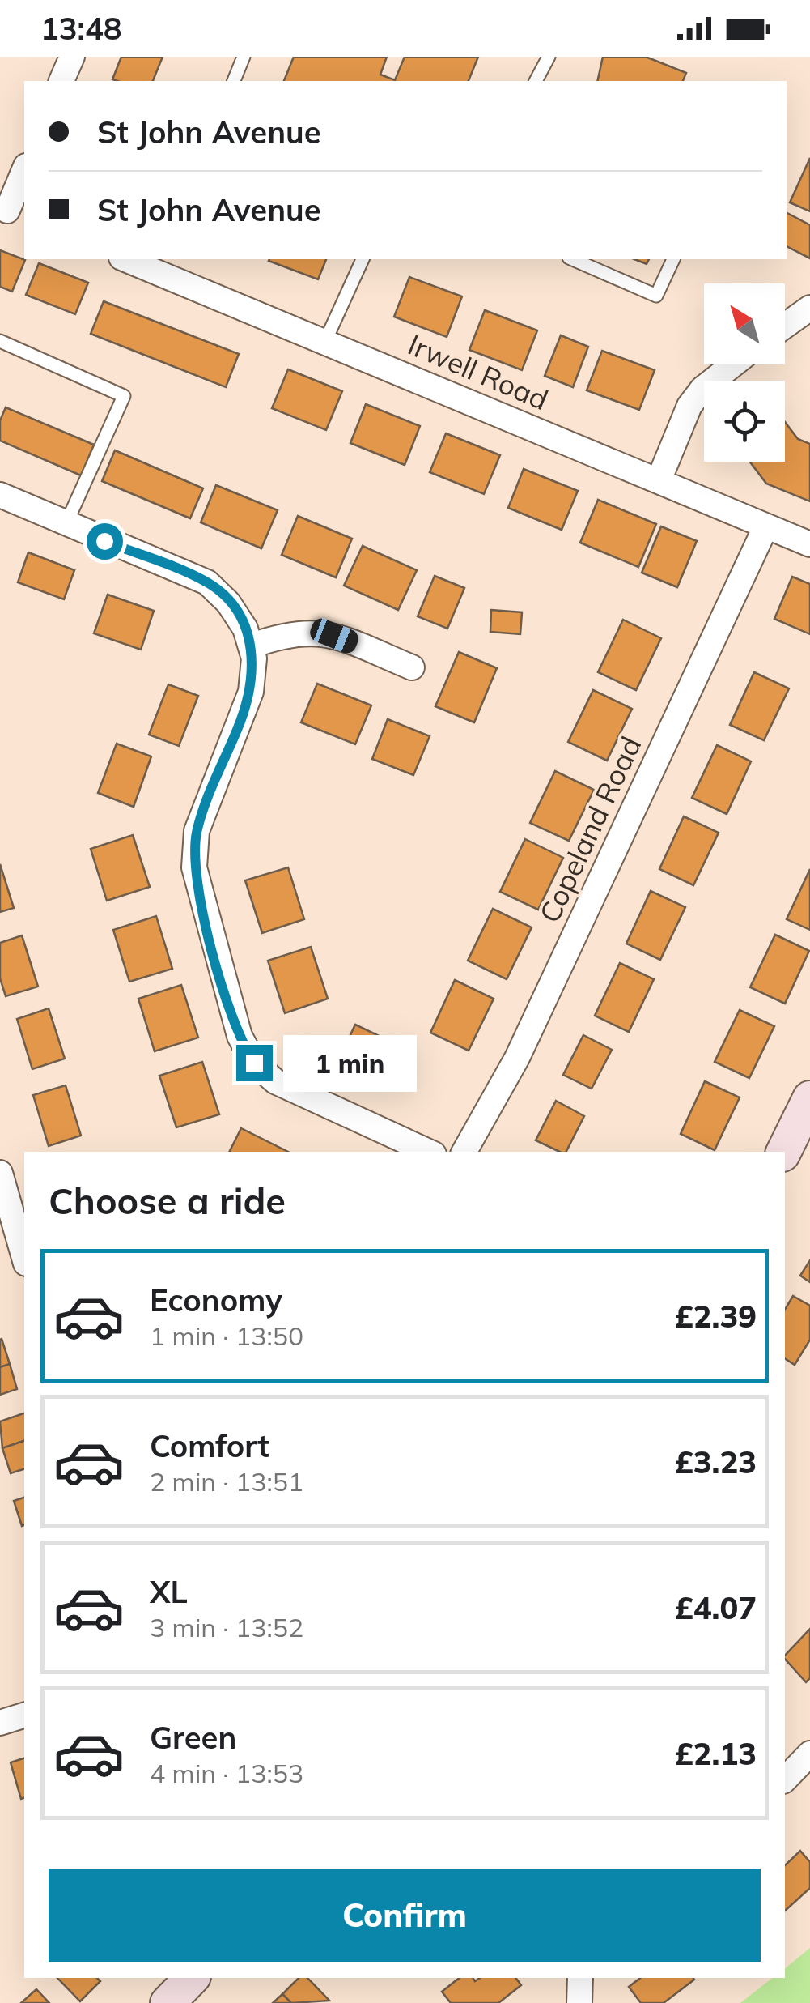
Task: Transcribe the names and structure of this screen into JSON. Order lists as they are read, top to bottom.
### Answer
{
  "streets": {
    "street": ["Irwell Road", "Copeland Road"]
  },
  "crossings": [
    ["Irwell Road", "Copeland Road"]
  ],
  "north": "top left",
  "page": {
    "status": "13:48",
    "banner": ["St John Avenue", "St John Avenue"],
    "bubble": "1 min",
    "heading": "Choose a ride",
    "list": [
      {
        "name": "Economy",
        "note": "1 min · 13:50",
        "value": "£2.39"
      },
      {
        "name": "Comfort",
        "note": "2 min · 13:51",
        "value": "£3.23"
      },
      {
        "name": "XL",
        "note": "3 min · 13:52",
        "value": "£4.07"
      },
      {
        "name": "Green",
        "note": "4 min · 13:53",
        "value": "£2.13"
      }
    ],
    "buttons": "Confirm"
  }
}
